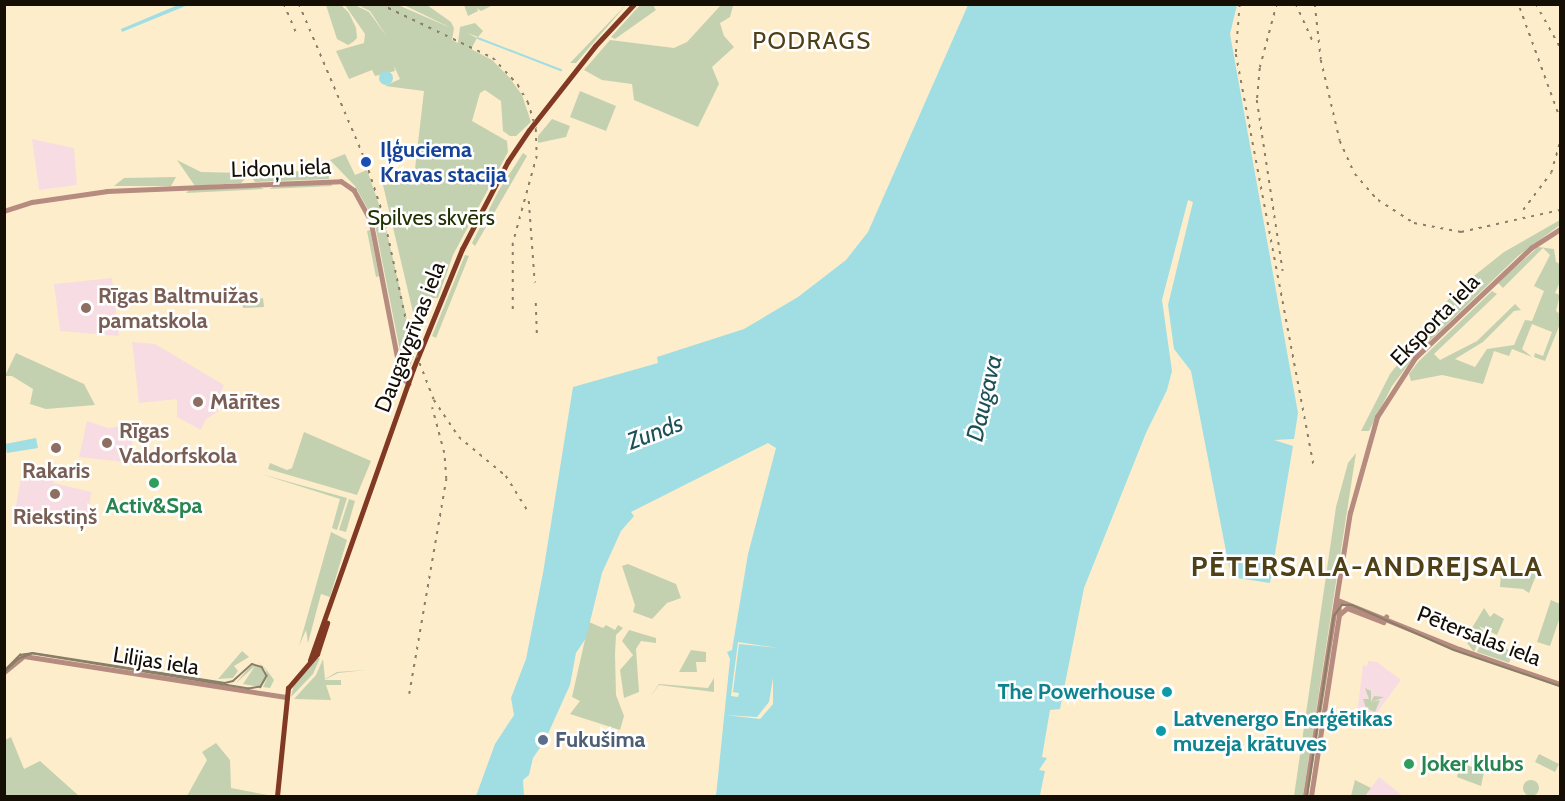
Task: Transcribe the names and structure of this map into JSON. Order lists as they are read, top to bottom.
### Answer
{
  "streets": {
    "main road": ["Daugavgrīvas iela"],
    "street": [
      "Lidoņu iela",
      "Eksporta iela",
      "Pētersalas iela",
      "Lilijas iela"
    ]
  },
  "crossings": [
    ["Lidoņu iela", "Daugavgrīvas iela"],
    ["Eksporta iela", "Pētersalas iela"],
    ["Daugavgrīvas iela", "Lilijas iela"]
  ],
  "districts": ["PODRAGS", "PĒTERSALA-ANDREJSALA"],
  "water": ["Daugava", "Zunds"],
  "parks": ["Spilves skvērs"],
  "places": [
    "Iļģuciema Kravas stacija",
    "Rīgas Baltmuižas pamatskola",
    "Mārītes",
    "Rīgas Valdorfskola",
    "Rakaris",
    "Activ&Spa",
    "Riekstiņš",
    "The Powerhouse",
    "Latvenergo Enerģētikas muzeja krātuves",
    "Fukušima",
    "Joker klubs"
  ]
}
